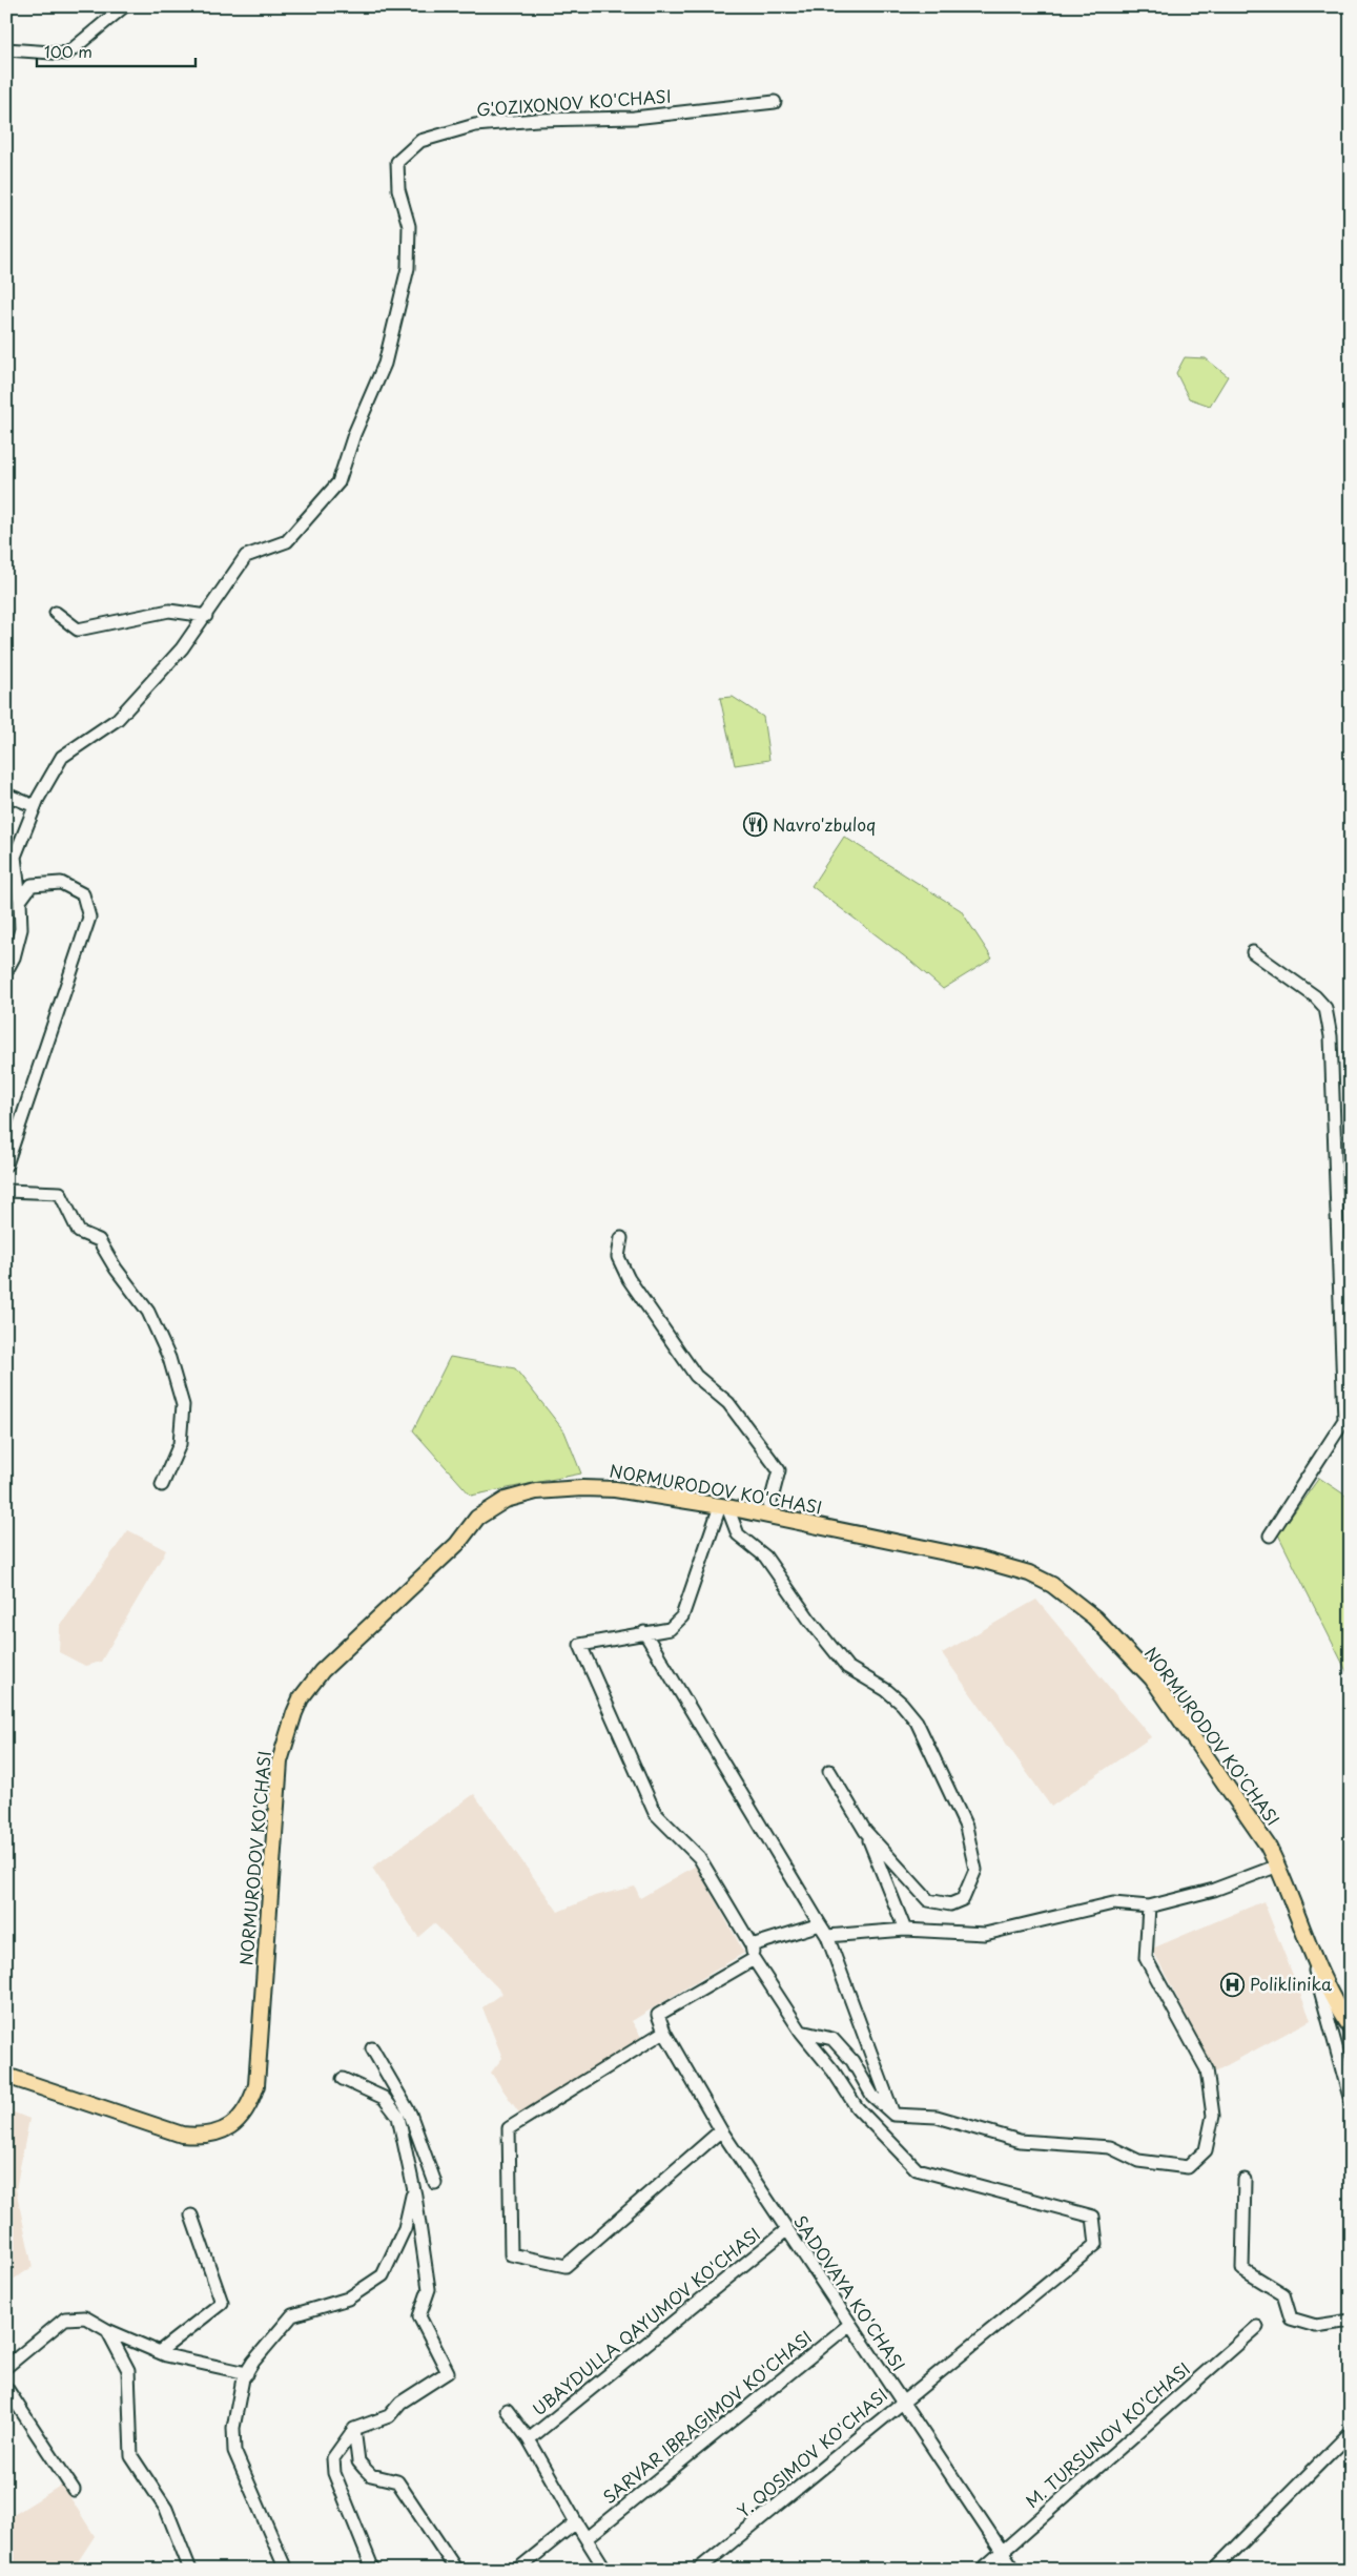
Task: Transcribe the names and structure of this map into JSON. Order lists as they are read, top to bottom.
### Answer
{
  "streets": {
    "main road": ["NORMURODOV KO'CHASI"],
    "street": [
      "G'OZIXONOV KO'CHASI",
      "SADOVAYA KO'CHASI",
      "UBAYDULLA QAYUMOV KO'CHASI",
      "SARVAR IBRAGIMOV KO'CHASI",
      "M. TURSUNOV KO'CHASI",
      "Y. QOSIMOV KO'CHASI"
    ]
  },
  "crossings": [
    ["SADOVAYA KO'CHASI", "UBAYDULLA QAYUMOV KO'CHASI"],
    ["SADOVAYA KO'CHASI", "SARVAR IBRAGIMOV KO'CHASI"],
    ["SADOVAYA KO'CHASI", "M. TURSUNOV KO'CHASI"],
    ["SADOVAYA KO'CHASI", "Y. QOSIMOV KO'CHASI"]
  ],
  "places": {
    "restaurant": ["Navro'zbuloq"],
    "hospital": ["Poliklinika"]
  },
  "scale_bar": "100 m"
}
